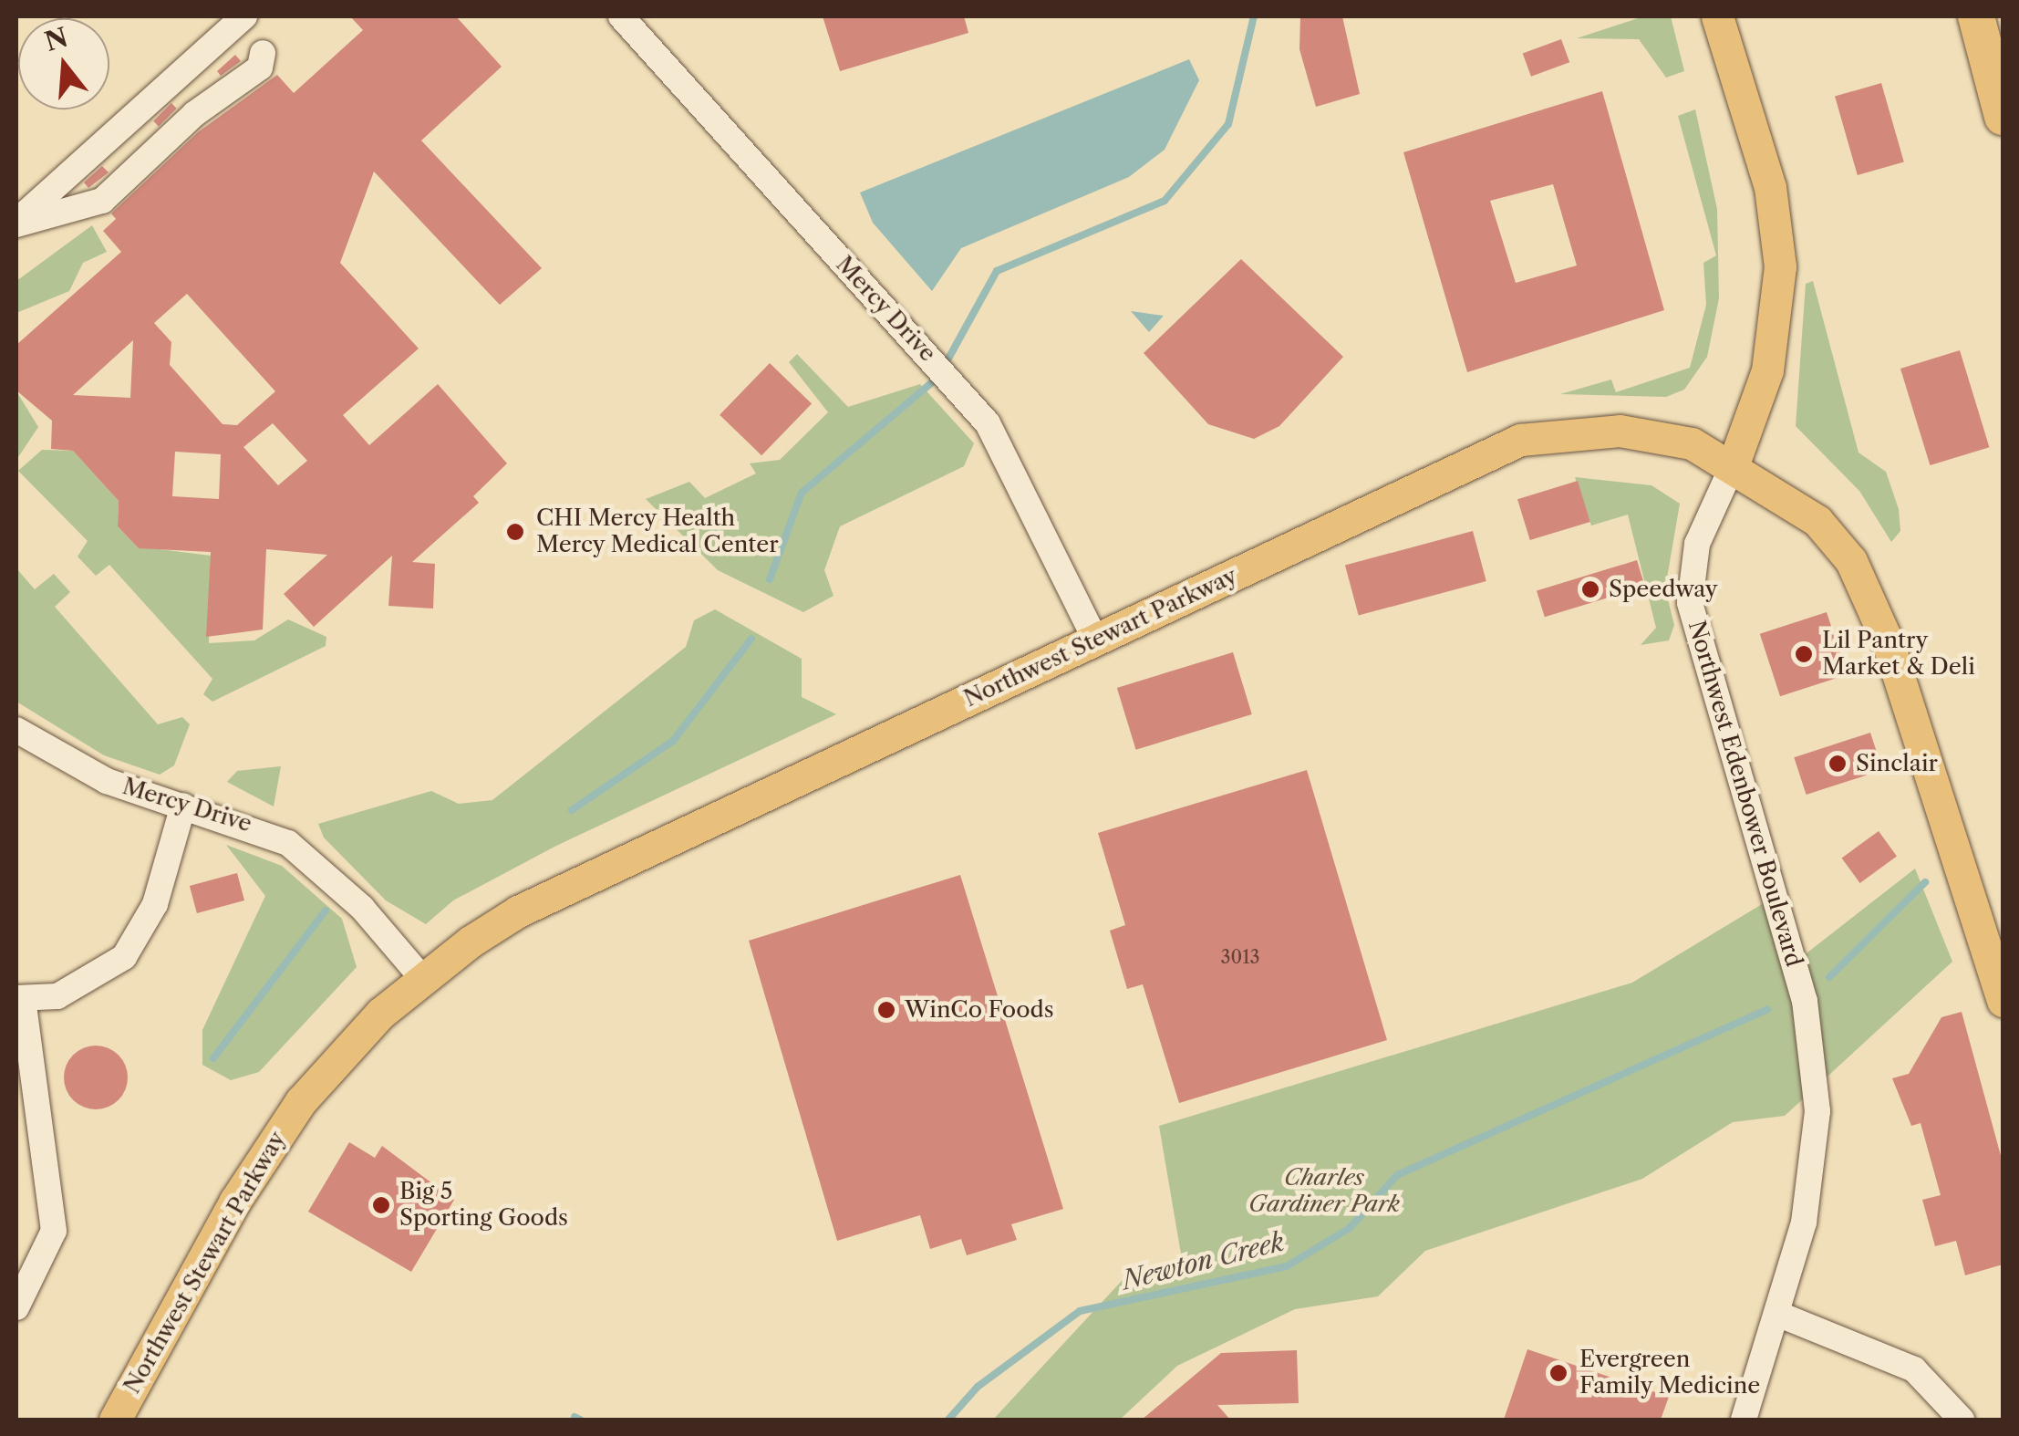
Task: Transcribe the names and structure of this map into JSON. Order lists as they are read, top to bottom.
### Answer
{
  "streets": {
    "main road": ["Northwest Stewart Parkway", "Northwest Edenbower Boulevard"],
    "street": ["Mercy Drive"]
  },
  "crossings": [
    ["Mercy Drive", "Northwest Stewart Parkway"],
    ["Northwest Stewart Parkway", "Northwest Edenbower Boulevard"]
  ],
  "water": ["Newton Creek"],
  "parks": ["Charles Gardiner Park"],
  "places": [
    "CHI Mercy Health Mercy Medical Center",
    "Speedway",
    "Lil Pantry Market & Deli",
    "Sinclair",
    "WinCo Foods",
    "Big 5 Sporting Goods",
    "Evergreen Family Medicine"
  ],
  "house_numbers": ["3013"],
  "north": "top"
}
